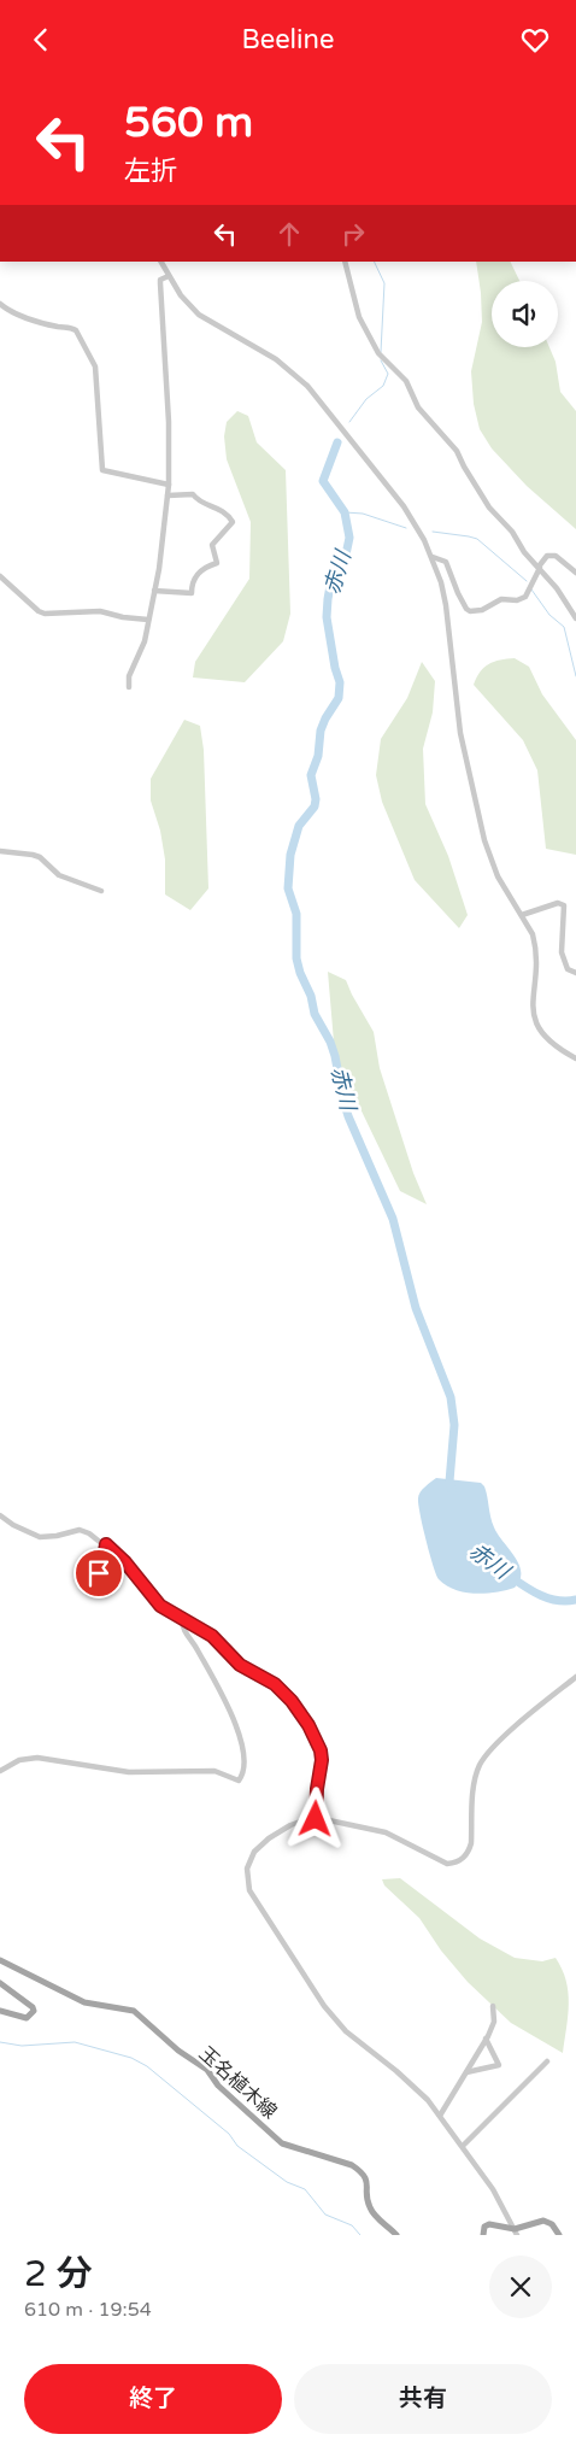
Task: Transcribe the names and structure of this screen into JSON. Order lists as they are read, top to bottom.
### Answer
{
  "streets": {
    "main road": ["玉名植木線"]
  },
  "water": ["赤川"],
  "page": {
    "header": "Beeline",
    "turn": ["560 m", "左折"],
    "heading": ["2 分", "610 m · 19:54"],
    "buttons": ["終了", "共有"]
  }
}
